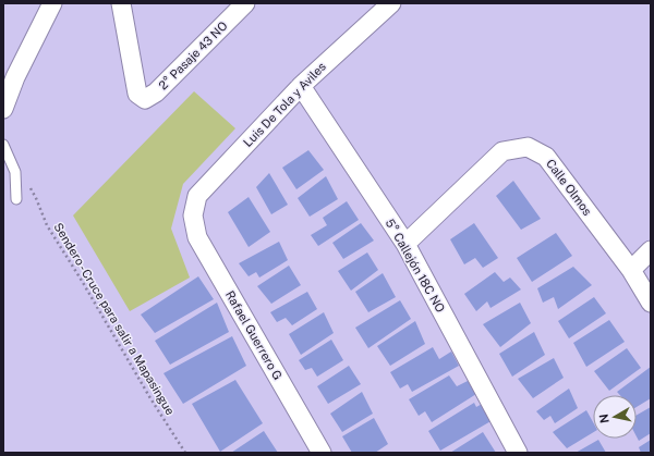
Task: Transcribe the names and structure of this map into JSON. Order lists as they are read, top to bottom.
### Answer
{
  "streets": {
    "street": [
      "2° Pasaje 43 NO",
      "Luis De Tola y Aviles",
      "Calle Olmos",
      "5° Callejón 18C NO",
      "Rafael Guerrero G"
    ],
    "path": ["Sendero - Cruce para salir a Mapasingue"]
  },
  "crossings": [
    ["Luis De Tola y Aviles", "5° Callejón 18C NO"],
    ["Luis De Tola y Aviles", "Rafael Guerrero G"],
    ["Calle Olmos", "5° Callejón 18C NO"]
  ],
  "north": "left"
}
